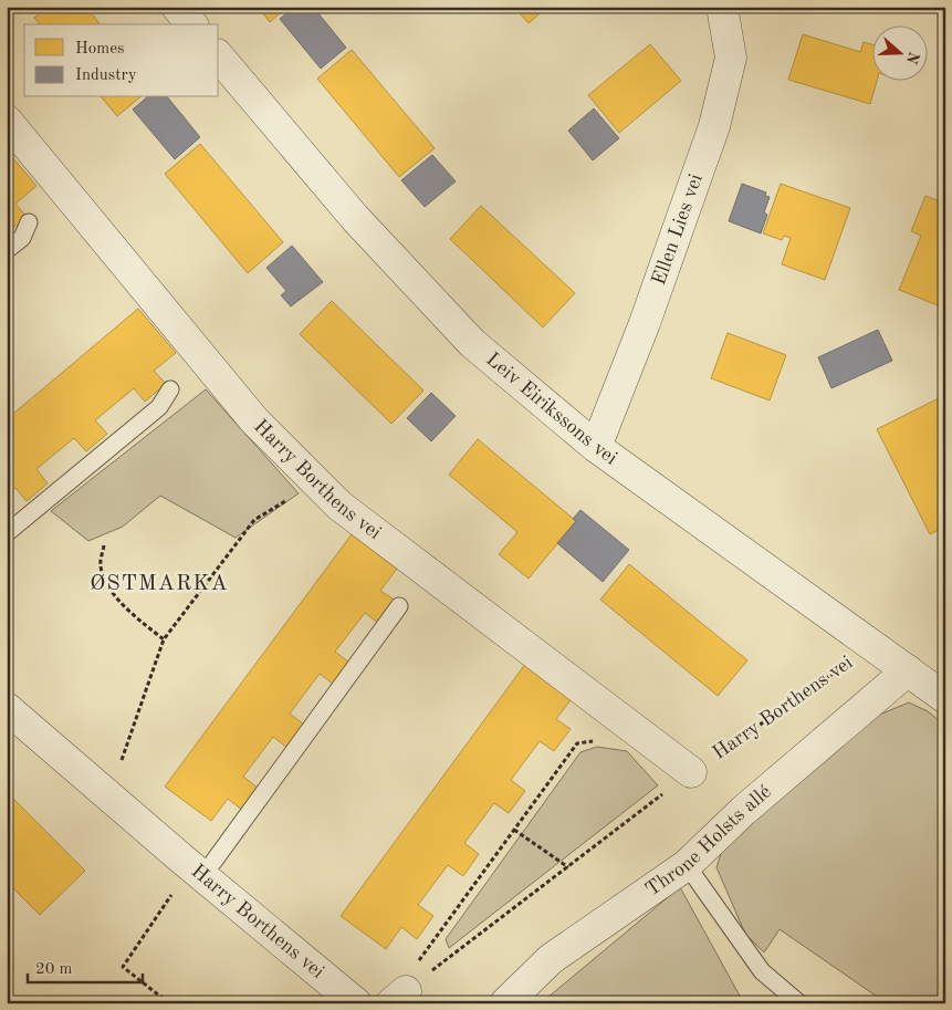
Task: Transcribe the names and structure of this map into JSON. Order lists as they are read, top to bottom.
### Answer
{
  "streets": {
    "street": [
      "Ellen Lies vei",
      "Leiv Eirikssons vei",
      "Harry Borthens vei",
      "Throne Holsts allé"
    ]
  },
  "crossings": [
    ["Ellen Lies vei", "Leiv Eirikssons vei"],
    ["Leiv Eirikssons vei", "Harry Borthens vei"],
    ["Leiv Eirikssons vei", "Throne Holsts allé"]
  ],
  "districts": ["ØSTMARKA"],
  "legend": ["Homes", "Industry"],
  "scale_bar": "20 m",
  "north": "right"
}
